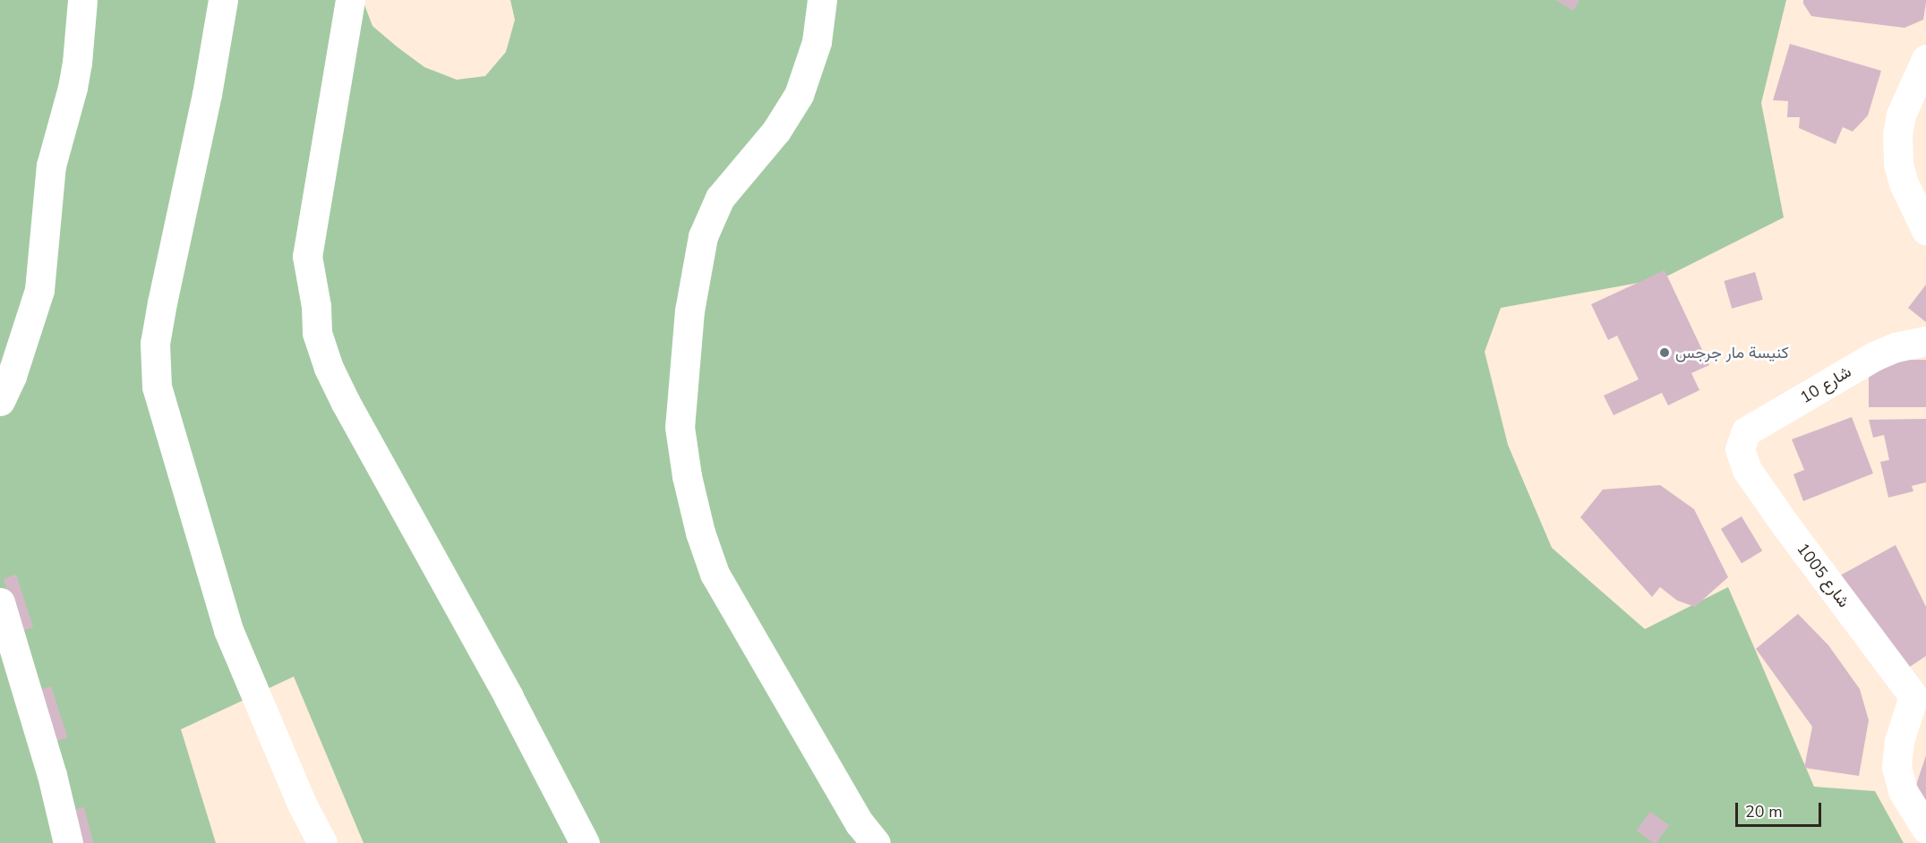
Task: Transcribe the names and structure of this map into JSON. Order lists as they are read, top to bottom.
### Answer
{
  "streets": {
    "street": ["شارع 10", "شارع 1005"]
  },
  "crossings": [
    ["شارع 10", "شارع 1005"]
  ],
  "places": ["كنيسة مار جرجس"],
  "scale_bar": "20 m"
}
